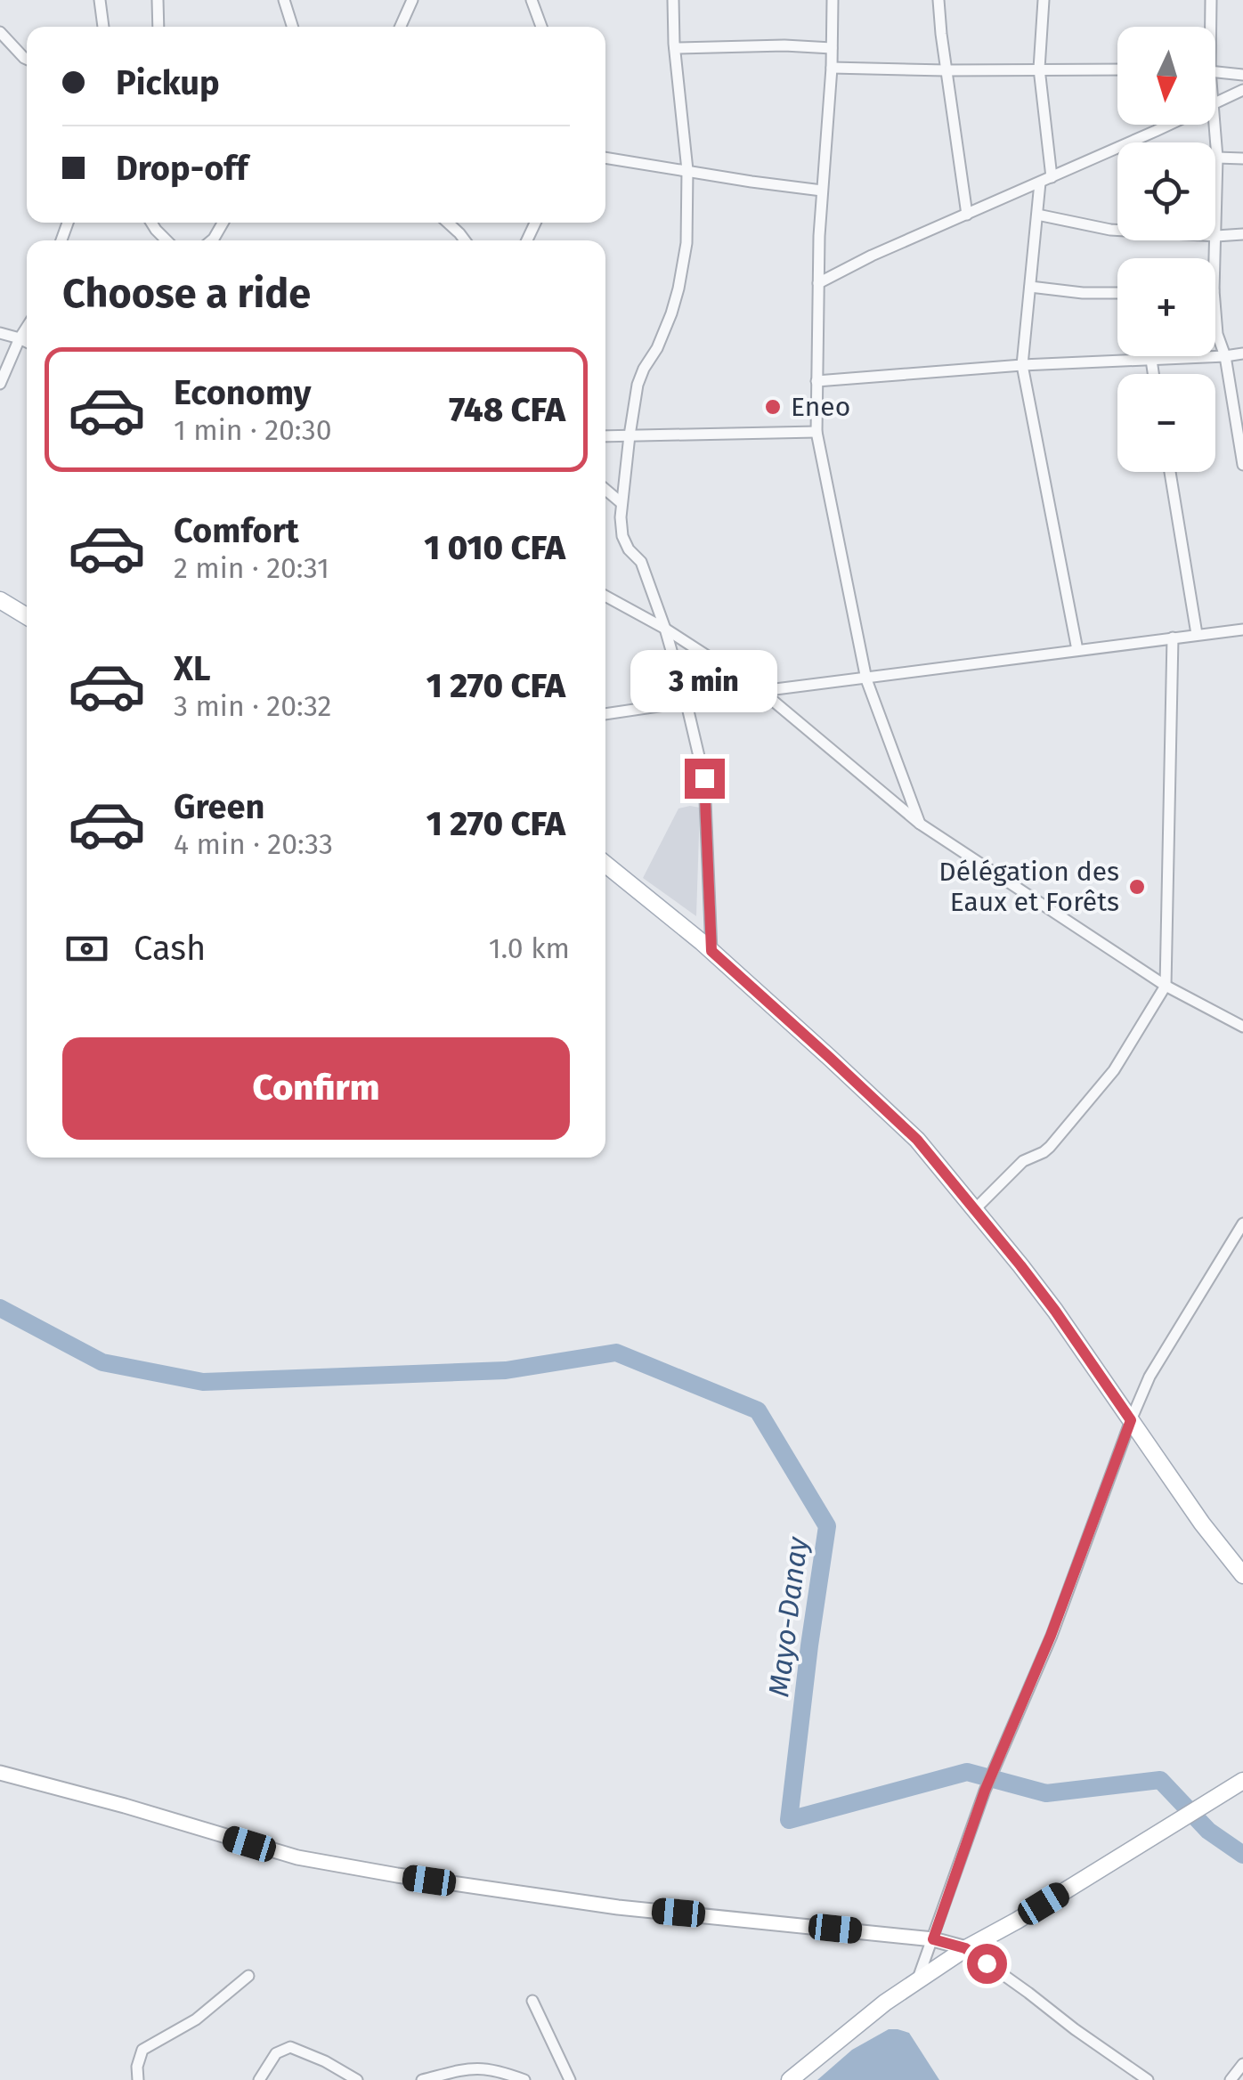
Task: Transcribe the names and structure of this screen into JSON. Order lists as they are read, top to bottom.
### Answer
{
  "water": ["Mayo-Danay"],
  "places": ["Eneo", "Délégation des Eaux et Forêts"],
  "north": "bottom",
  "page": {
    "map_buttons": ["+", "−"],
    "banner": ["Pickup", "Drop-off"],
    "heading": "Choose a ride",
    "list": [
      {
        "name": "Economy",
        "note": "1 min · 20:30",
        "value": "748 CFA"
      },
      {
        "name": "Comfort",
        "note": "2 min · 20:31",
        "value": "1 010 CFA"
      },
      {
        "name": "XL",
        "note": "3 min · 20:32",
        "value": "1 270 CFA"
      },
      {
        "name": "Green",
        "note": "4 min · 20:33",
        "value": "1 270 CFA"
      }
    ],
    "bubble": "3 min",
    "pay": ["Cash", "1.0 km"],
    "buttons": "Confirm"
  }
}
